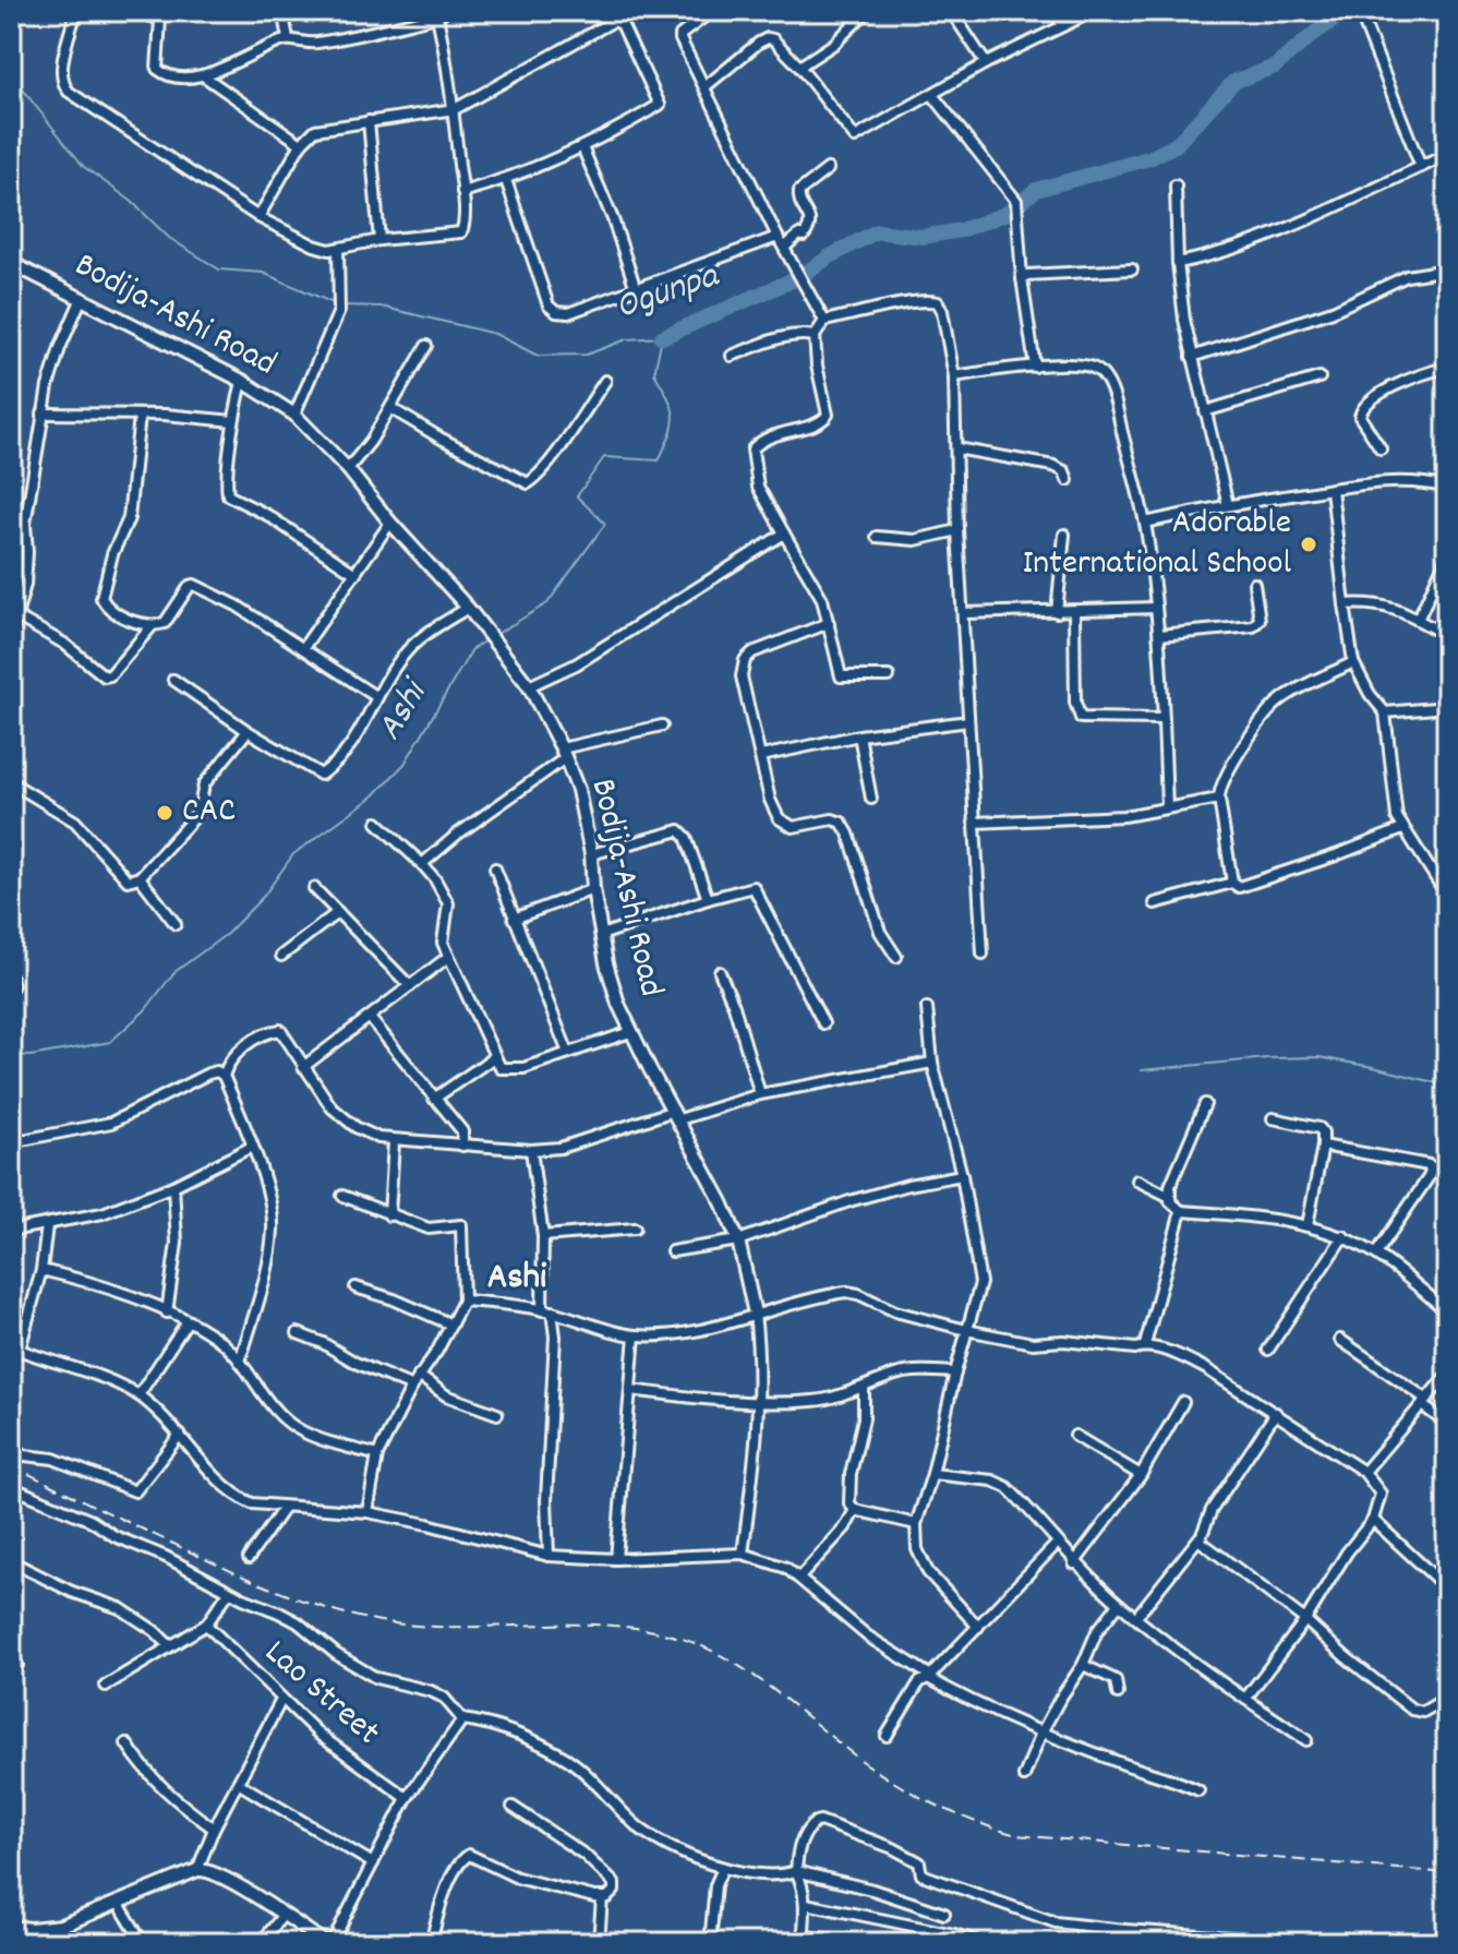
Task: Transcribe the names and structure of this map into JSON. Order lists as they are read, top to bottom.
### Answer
{
  "streets": {
    "street": ["Bodija-Ashi Road", "Lao Street"]
  },
  "districts": ["Ashi"],
  "water": ["Ogunpa", "Ashi"],
  "places": ["Adorable International School", "CAC"]
}
